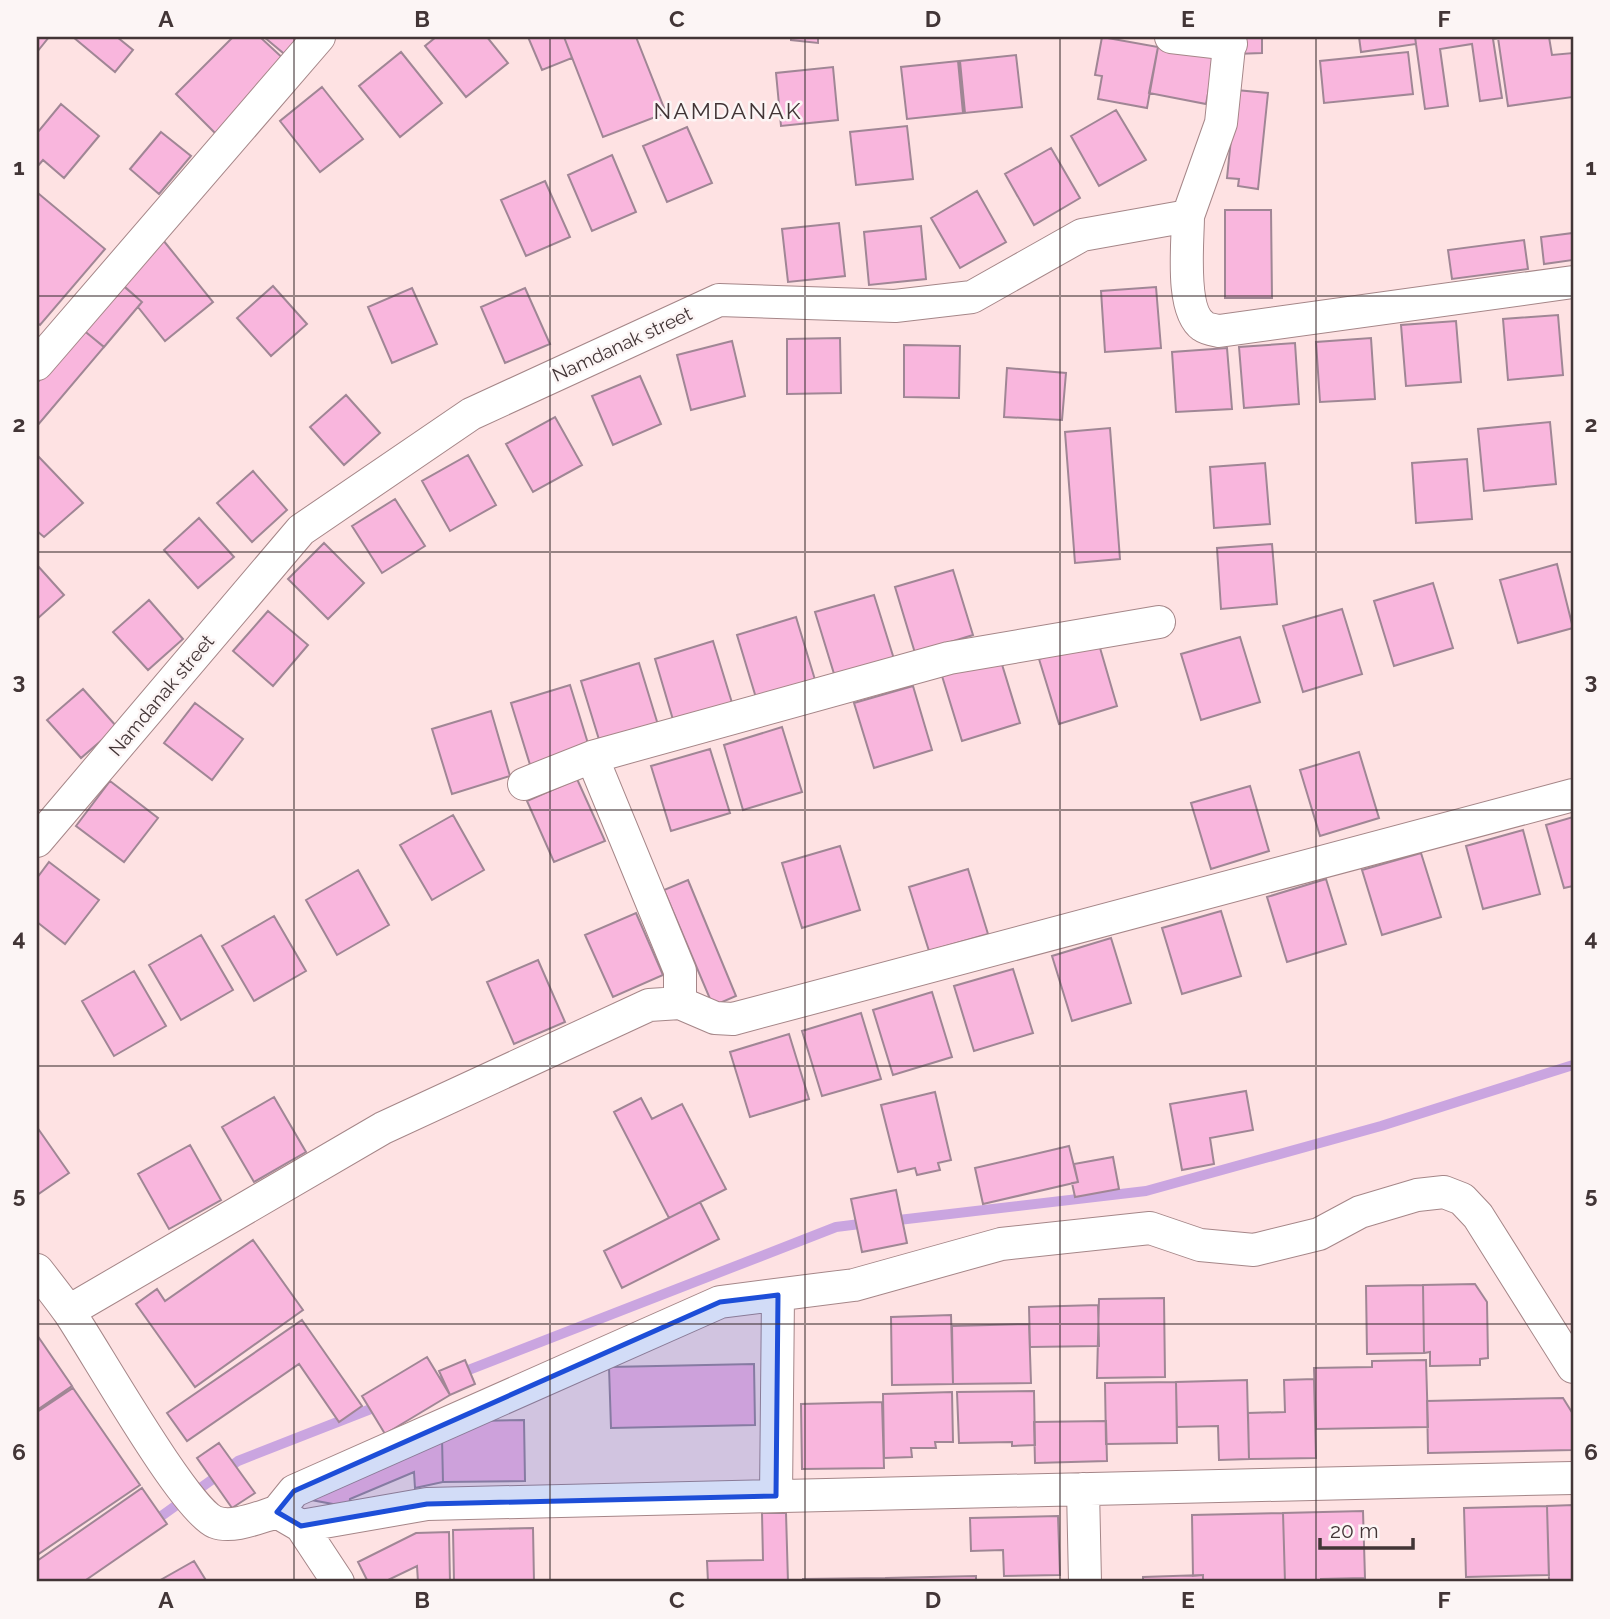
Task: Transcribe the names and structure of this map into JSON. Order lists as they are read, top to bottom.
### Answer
{
  "streets": {
    "street": ["Namdanak street"]
  },
  "districts": ["NAMDANAK"],
  "scale_bar": "20 m",
  "grid": {
    "columns": [
      "A",
      "B",
      "C",
      "D",
      "E",
      "F"
    ],
    "rows": [
      "1",
      "2",
      "3",
      "4",
      "5",
      "6"
    ]
  }
}
